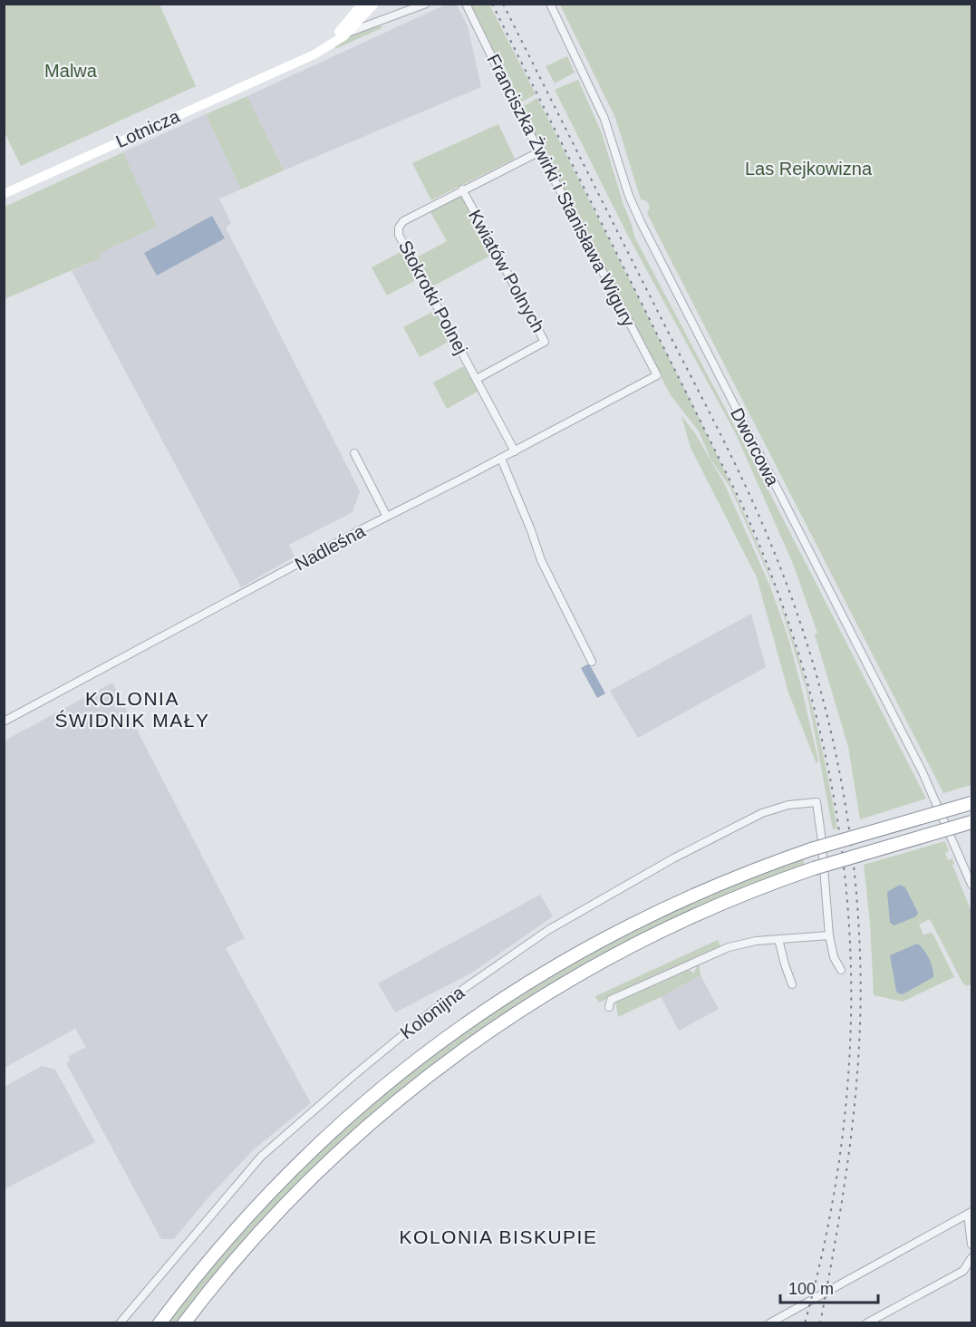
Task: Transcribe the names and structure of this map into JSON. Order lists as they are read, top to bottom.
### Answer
{
  "streets": {
    "main road": ["Lotnicza"],
    "street": [
      "Franciszka Żwirki i Stanisława Wigury",
      "Kwiatów Polnych",
      "Stokrotki Polnej",
      "Dworcowa",
      "Nadleśna",
      "Kolonijna"
    ]
  },
  "crossings": [
    ["Franciszka Żwirki i Stanisława Wigury", "Stokrotki Polnej"],
    ["Franciszka Żwirki i Stanisława Wigury", "Nadleśna"],
    ["Kwiatów Polnych", "Stokrotki Polnej"],
    ["Stokrotki Polnej", "Nadleśna"]
  ],
  "districts": ["KOLONIA ŚWIDNIK MAŁY", "KOLONIA BISKUPIE"],
  "parks": ["Malwa", "Las Rejkowizna"],
  "scale_bar": "100 m"
}
